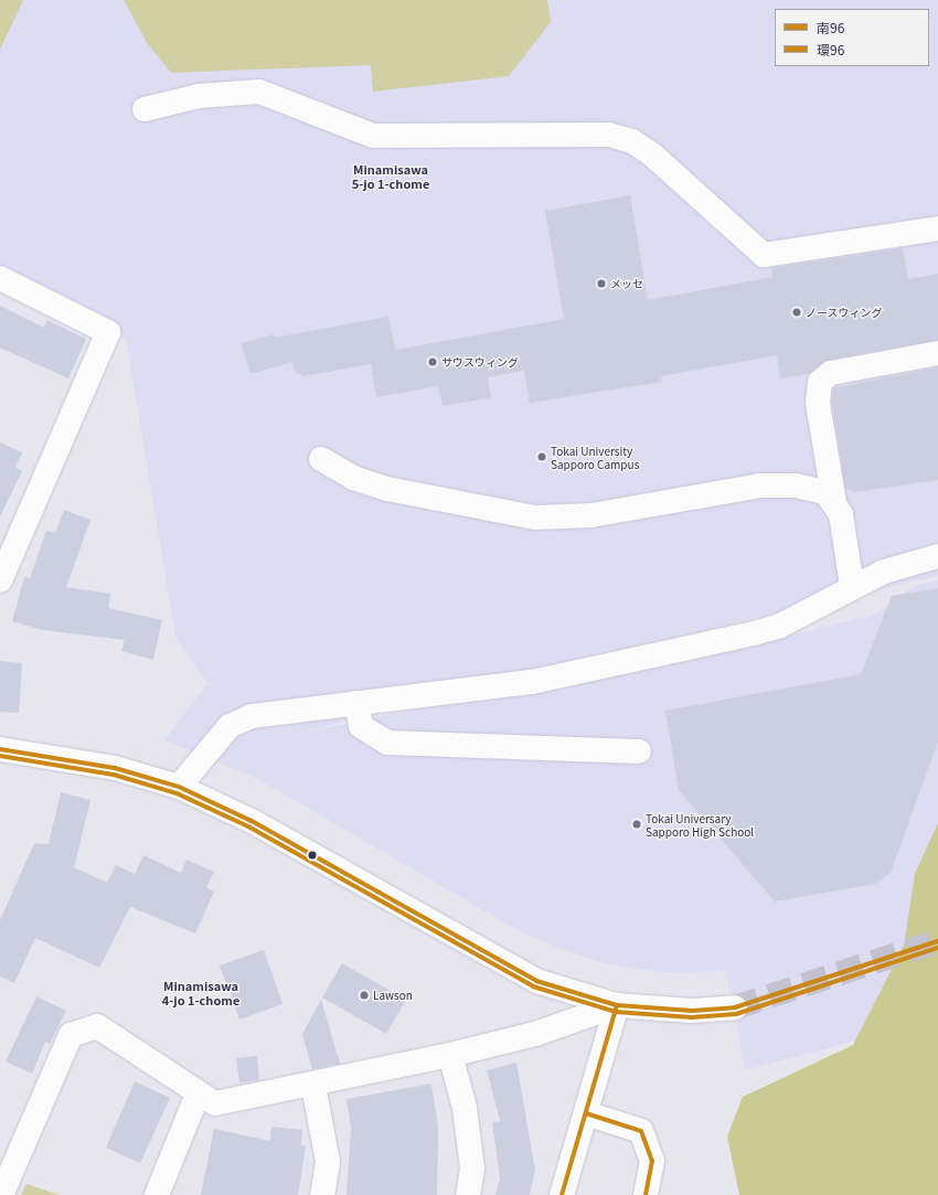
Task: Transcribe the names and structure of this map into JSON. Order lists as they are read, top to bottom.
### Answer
{
  "districts": ["Minamisawa 5-jo 1-chome", "Minamisawa 4-jo 1-chome"],
  "places": [
    "メッセ",
    "ノースウィング",
    "サウスウィング",
    "Tokai University Sapporo Campus",
    "Tokai Universary Sapporo High School",
    "Lawson"
  ],
  "lines": ["transit line 南96", "transit line 環96"],
  "legend": ["南96", "環96"]
}
